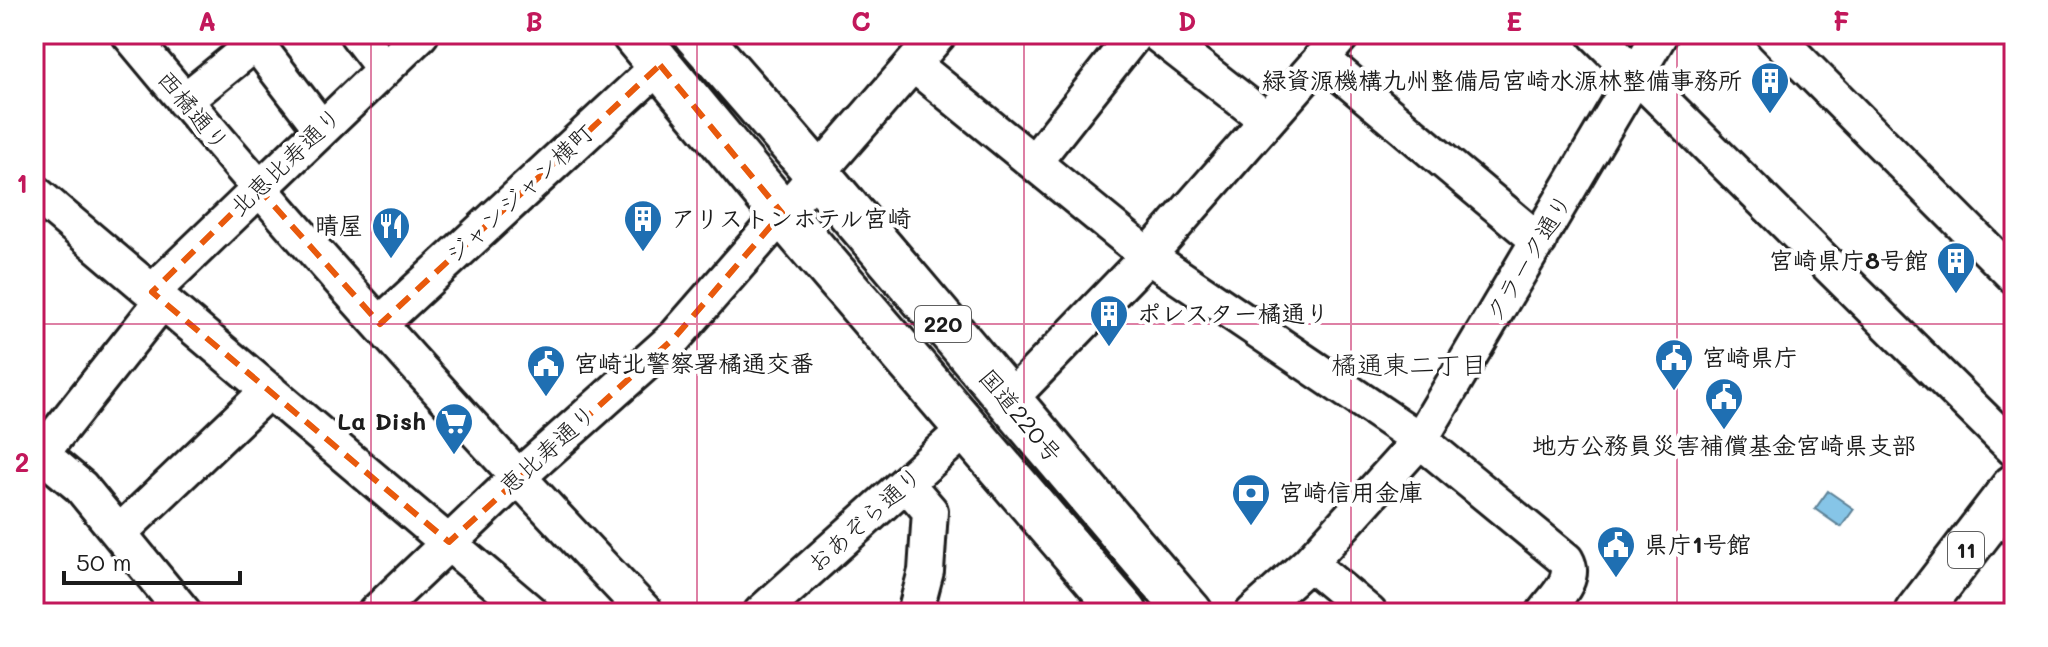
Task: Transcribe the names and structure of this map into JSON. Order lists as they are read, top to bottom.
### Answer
{
  "streets": {
    "main road": ["220", "国道220号", "11"],
    "street": [
      "西橘通り",
      "北恵比寿通り",
      "ジャンジャン横町",
      "クラーク通り",
      "恵比寿通り",
      "おあぞら通り"
    ]
  },
  "crossings": [
    ["西橘通り", "北恵比寿通り"],
    ["西橘通り", "ジャンジャン横町"],
    ["西橘通り", "恵比寿通り"],
    ["ジャンジャン横町", "国道220号"],
    ["国道220号", "恵比寿通り"],
    ["国道220号", "おあぞら通り"]
  ],
  "districts": ["橘通東二丁目"],
  "places": {
    "building": [
      "緑資源機構九州整備局宮崎水源林整備事務所",
      "アリストンホテル宮崎",
      "宮崎県庁8号館",
      "ポレスター橘通り"
    ],
    "restaurant": ["晴屋"],
    "public building": [
      "宮崎県庁",
      "宮崎北警察署橘通交番",
      "地方公務員災害補償基金宮崎県支部",
      "県庁1号館"
    ],
    "supermarket": ["La Dish"],
    "bank": ["宮崎信用金庫"]
  },
  "scale_bar": "50 m",
  "grid": {
    "columns": [
      "A",
      "B",
      "C",
      "D",
      "E",
      "F"
    ],
    "rows": ["1", "2"]
  }
}
